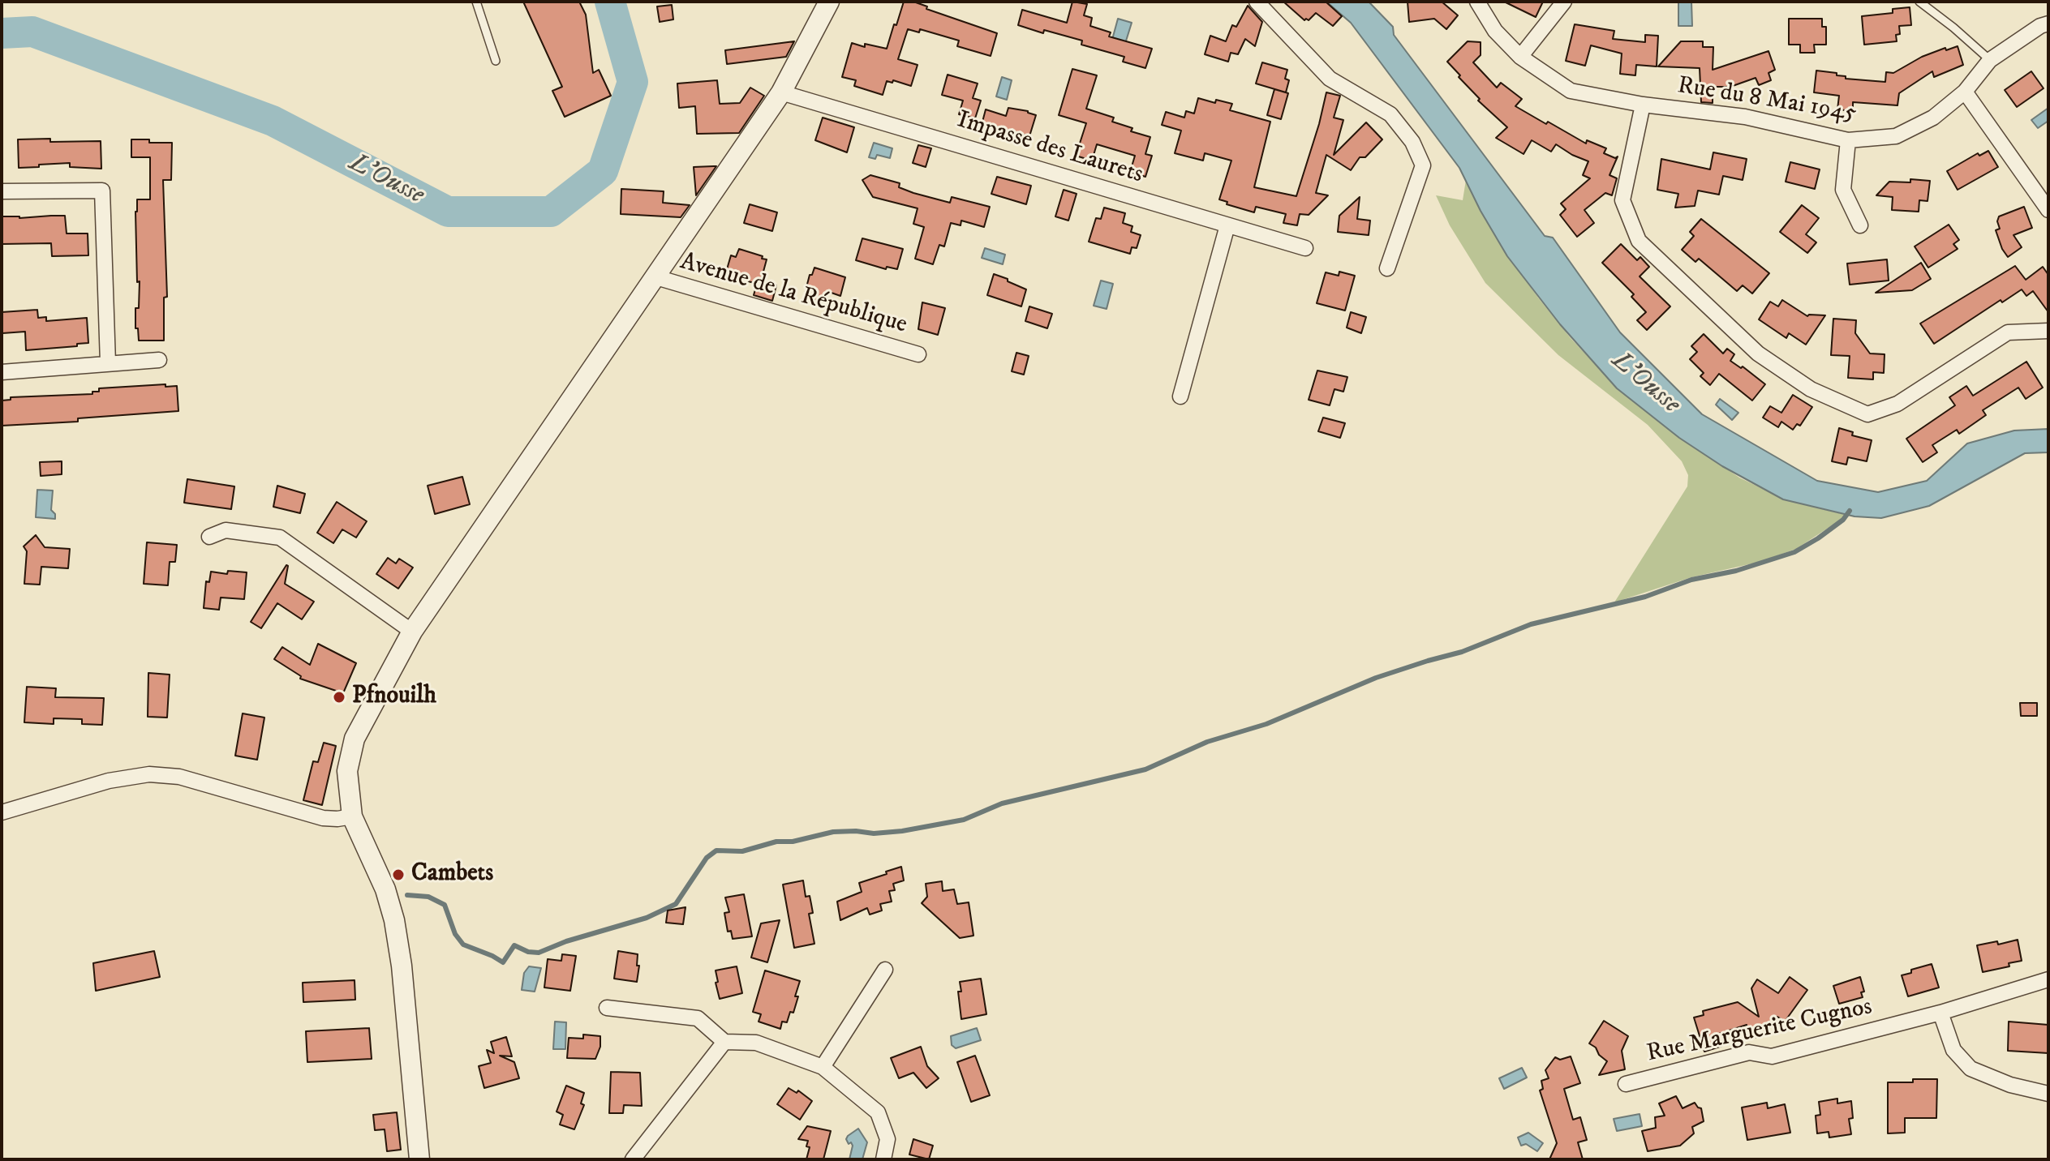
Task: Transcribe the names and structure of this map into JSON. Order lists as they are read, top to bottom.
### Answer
{
  "streets": {
    "street": [
      "Rue du 8 Mai 1945",
      "Impasse des Laurets",
      "Avenue de la République",
      "Rue Marguerite Cugnos"
    ]
  },
  "water": ["L'Ousse"],
  "places": ["Pfnouilh", "Cambets"]
}
